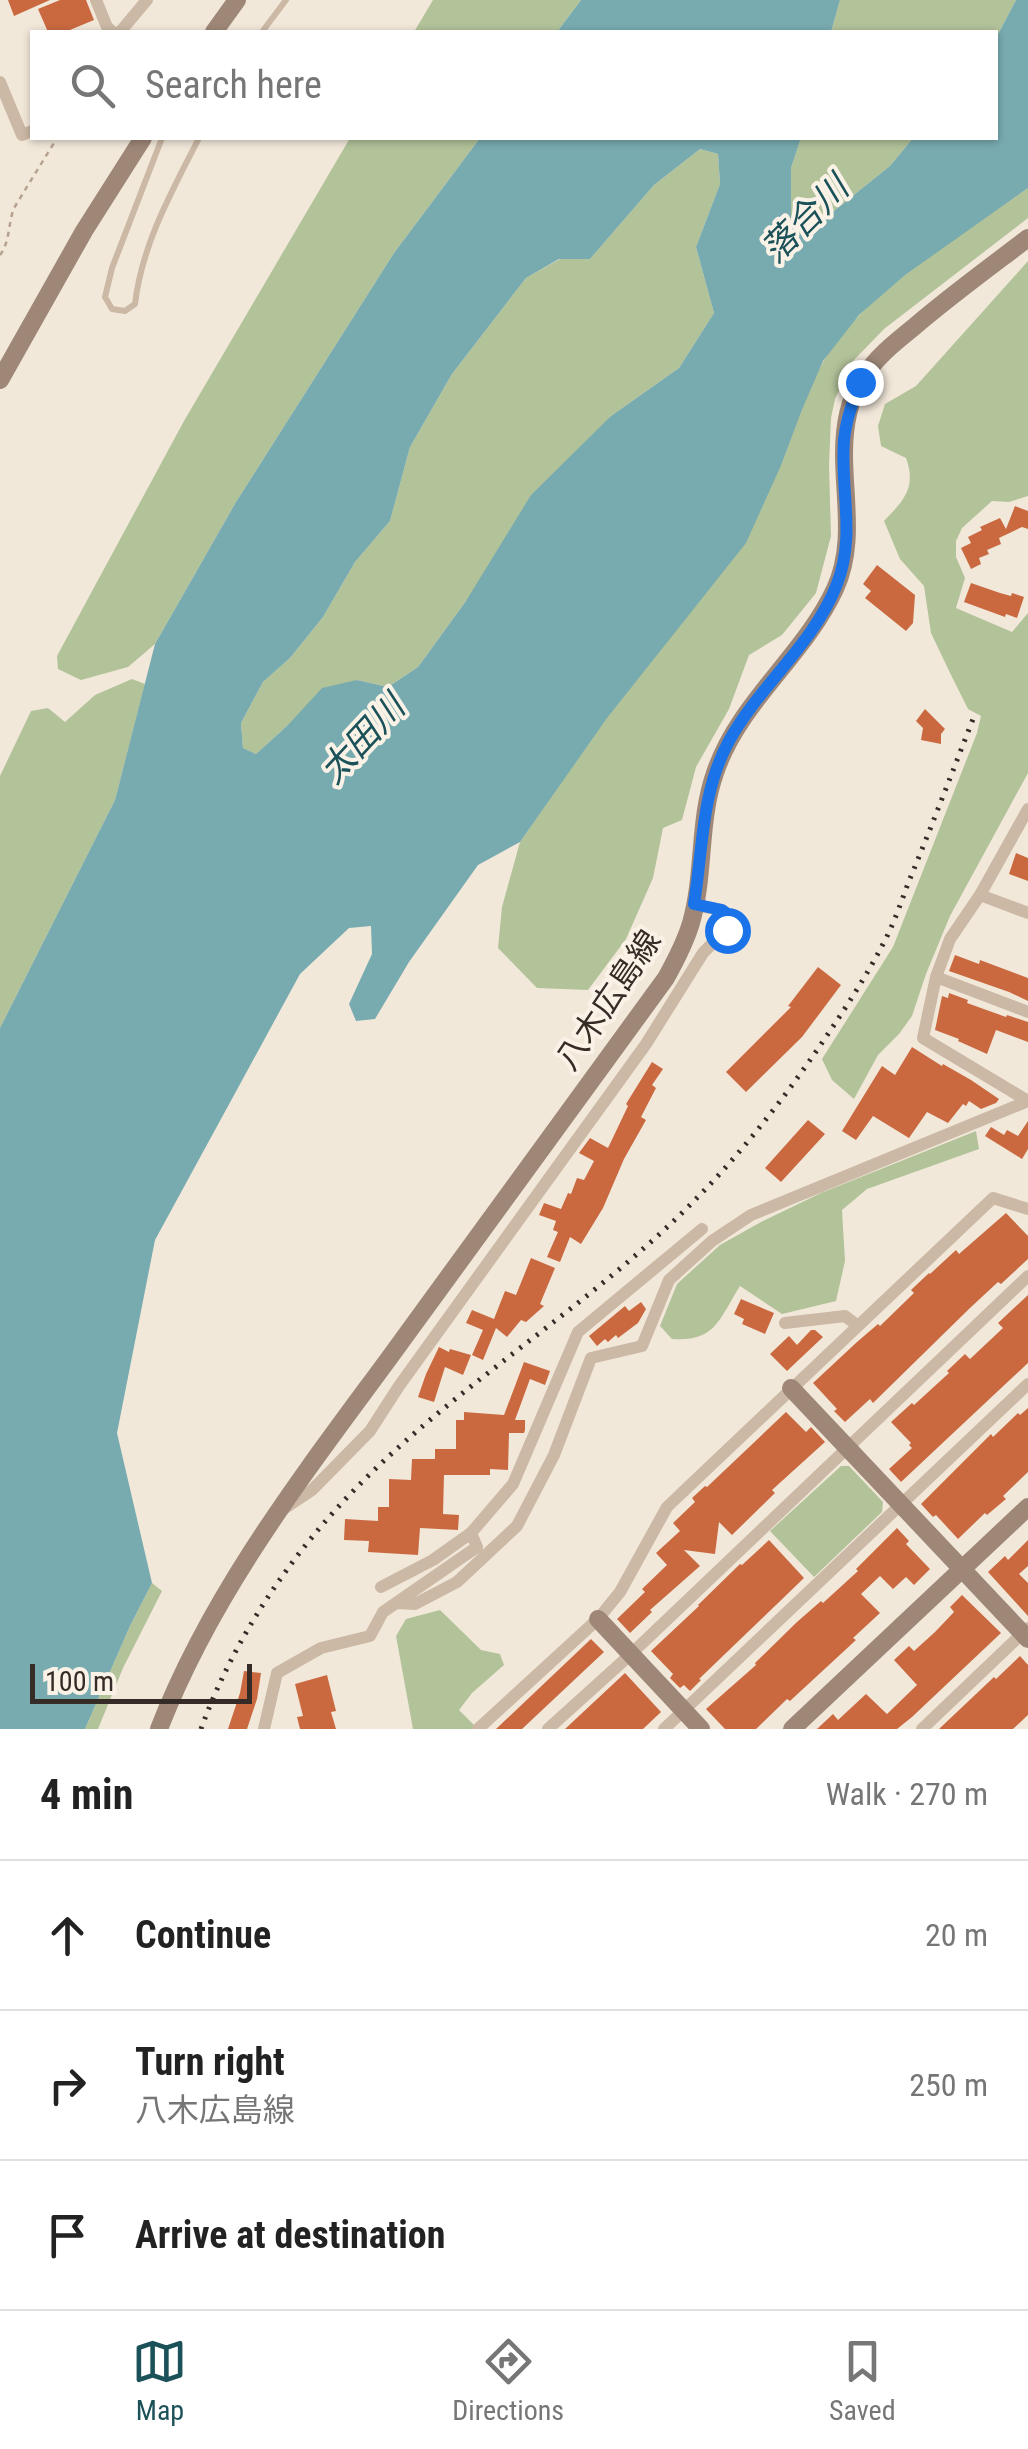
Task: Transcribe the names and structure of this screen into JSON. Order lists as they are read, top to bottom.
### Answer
{
  "streets": {
    "main road": ["八木広島線"]
  },
  "water": ["落合川", "太田川"],
  "scale_bar": "100 m",
  "page": {
    "search": "Search here",
    "scale": "100 m",
    "heading": ["4 min", "Walk · 270 m"],
    "list": [
      ["Continue", "20 m"],
      ["Turn right", "八木広島線", "250 m"],
      "Arrive at destination"
    ],
    "nav": ["Map", "Directions", "Saved"]
  }
}
